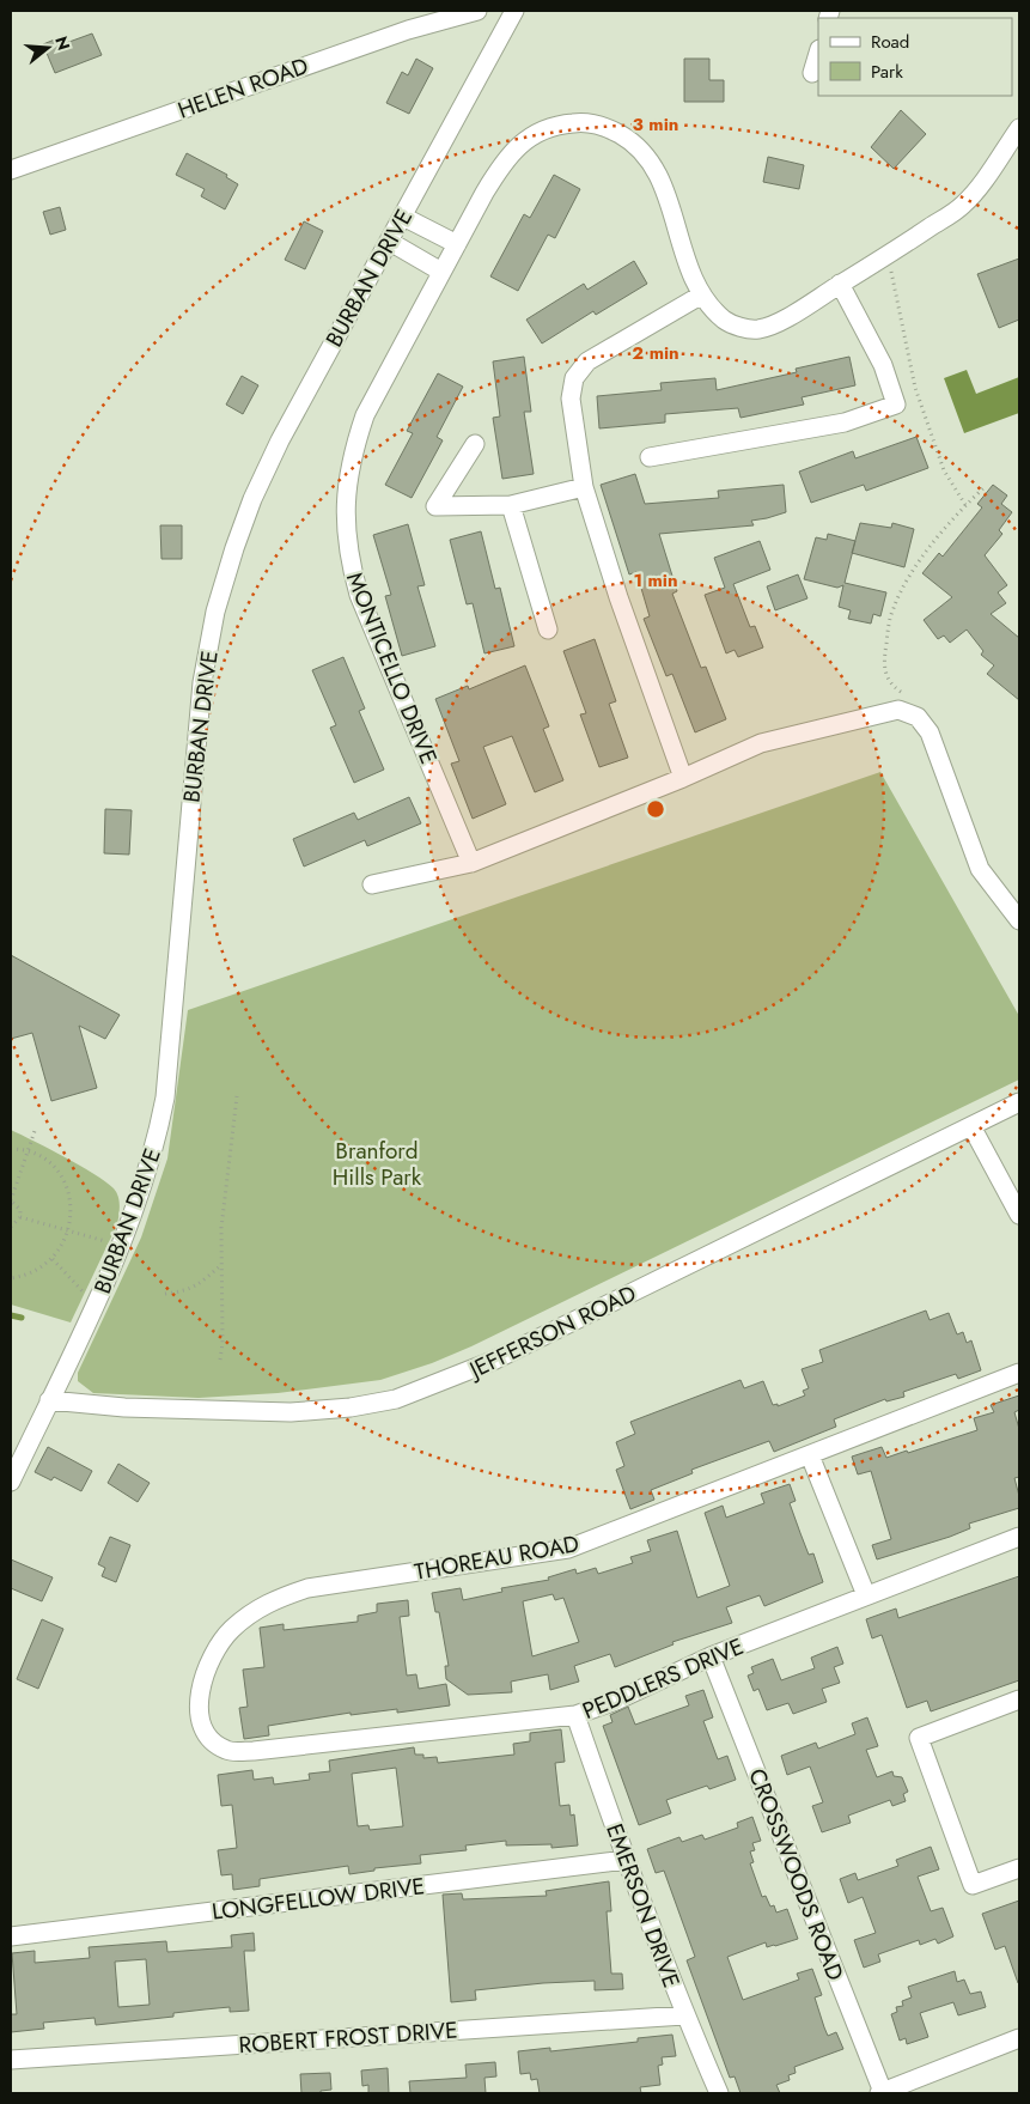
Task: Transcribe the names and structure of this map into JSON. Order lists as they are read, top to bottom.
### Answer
{
  "streets": {
    "street": [
      "HELEN ROAD",
      "BURBAN DRIVE",
      "MONTICELLO DRIVE",
      "JEFFERSON ROAD",
      "THOREAU ROAD",
      "PEDDLERS DRIVE",
      "CROSSWOODS ROAD",
      "LONGFELLOW DRIVE",
      "EMERSON DRIVE",
      "ROBERT FROST DRIVE"
    ]
  },
  "crossings": [
    ["BURBAN DRIVE", "JEFFERSON ROAD"],
    ["THOREAU ROAD", "PEDDLERS DRIVE"],
    ["PEDDLERS DRIVE", "CROSSWOODS ROAD"],
    ["PEDDLERS DRIVE", "EMERSON DRIVE"],
    ["LONGFELLOW DRIVE", "EMERSON DRIVE"],
    ["EMERSON DRIVE", "ROBERT FROST DRIVE"]
  ],
  "parks": ["Branford Hills Park"],
  "legend": ["Road", "Park"],
  "north": "right",
  "rings": ["3 min", "2 min", "1 min"]
}
